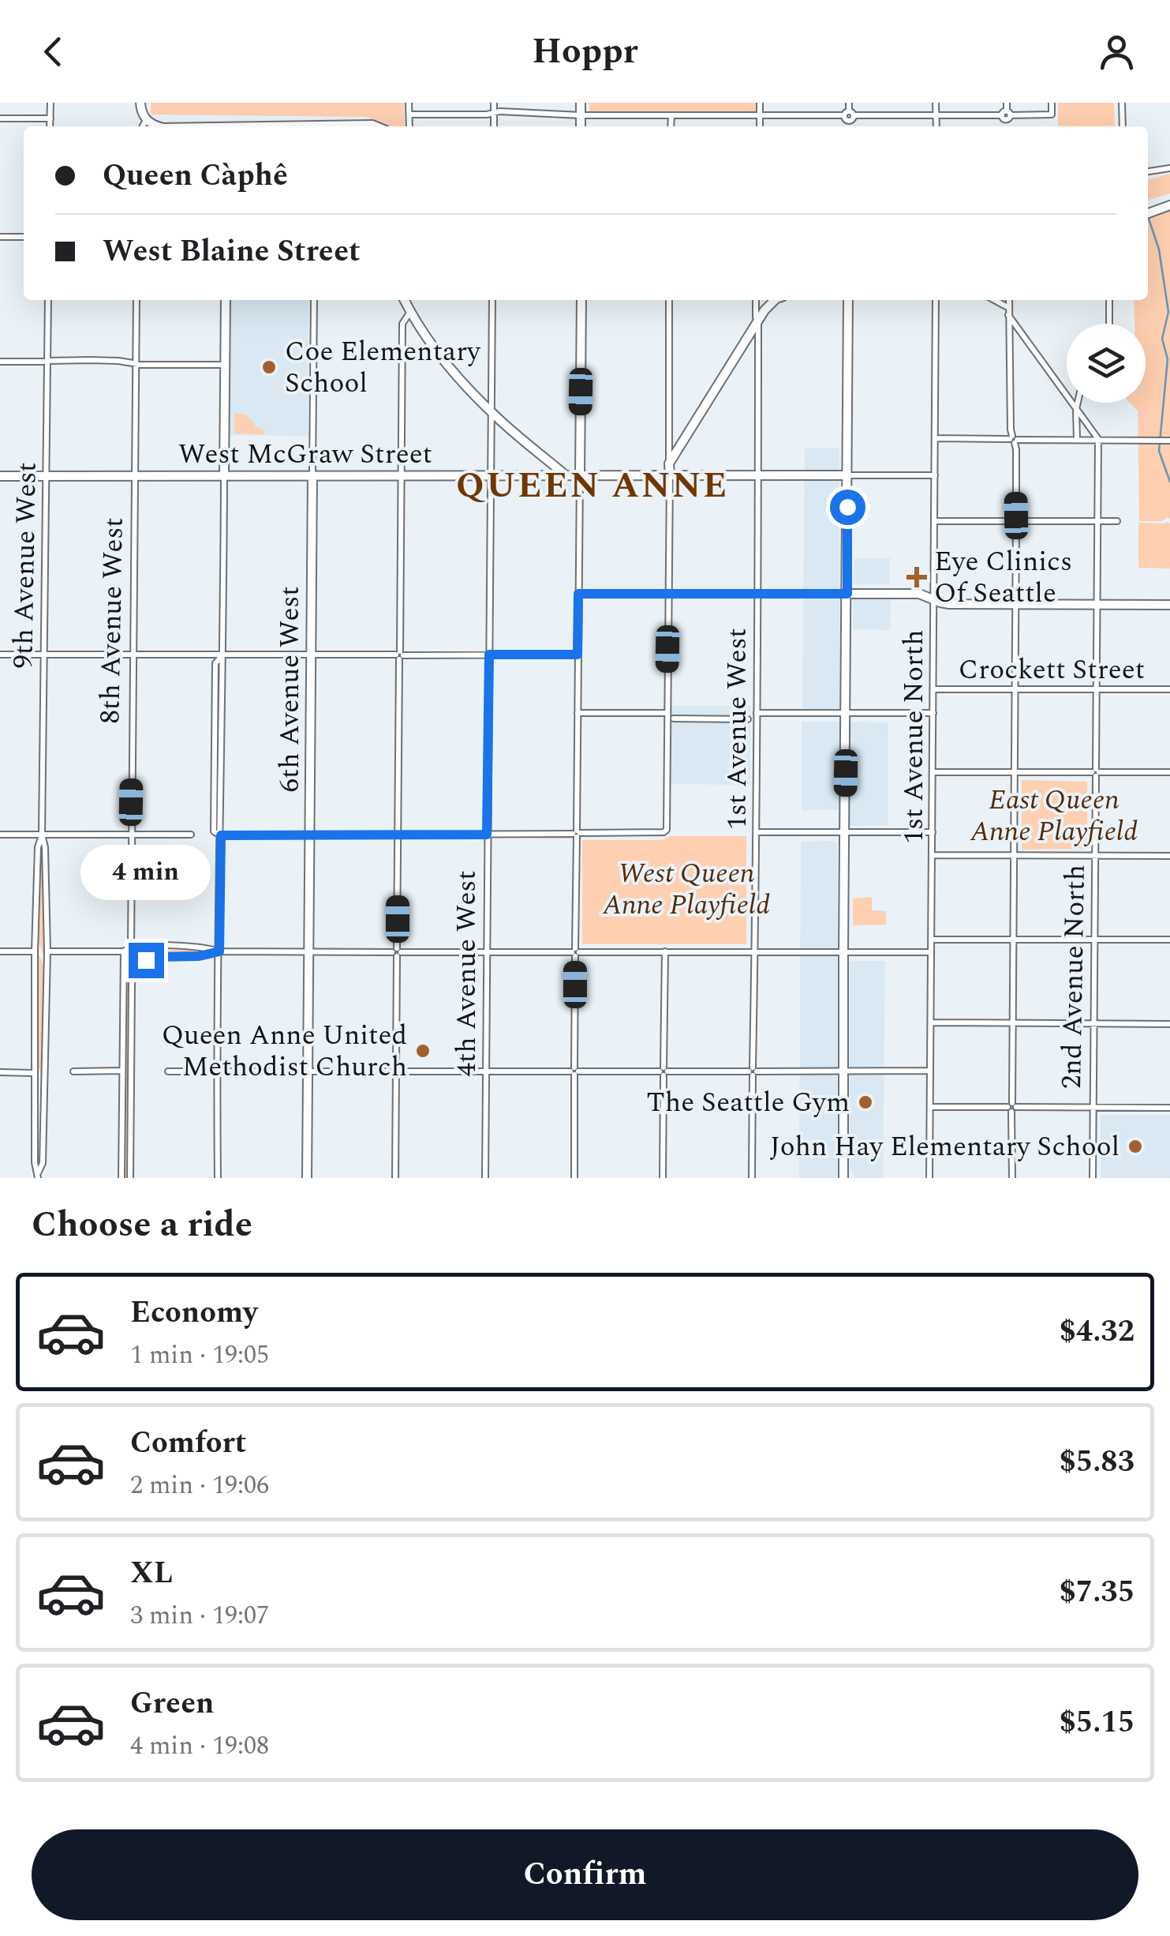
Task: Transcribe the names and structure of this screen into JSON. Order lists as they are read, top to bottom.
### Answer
{
  "streets": {
    "street": [
      "West McGraw Street",
      "9th Avenue West",
      "8th Avenue West",
      "Crockett Street",
      "6th Avenue West",
      "1st Avenue West",
      "1st Avenue North",
      "4th Avenue West",
      "2nd Avenue North"
    ]
  },
  "crossings": [
    ["West McGraw Street", "9th Avenue West"],
    ["West McGraw Street", "8th Avenue West"],
    ["West McGraw Street", "6th Avenue West"],
    ["West McGraw Street", "1st Avenue West"],
    ["West McGraw Street", "4th Avenue West"],
    ["Crockett Street", "1st Avenue West"],
    ["Crockett Street", "1st Avenue North"],
    ["Crockett Street", "2nd Avenue North"]
  ],
  "districts": ["QUEEN ANNE"],
  "parks": ["East Queen Anne Playfield", "West Queen Anne Playfield"],
  "places": {
    "other": [
      "Coe Elementary School",
      "Queen Anne United Methodist Church",
      "The Seattle Gym",
      "John Hay Elementary School"
    ],
    "health": ["Eye Clinics Of Seattle"]
  },
  "page": {
    "header": "Hoppr",
    "banner": ["Queen Càphê", "West Blaine Street"],
    "bubble": "4 min",
    "heading": "Choose a ride",
    "list": [
      {
        "name": "Economy",
        "note": "1 min · 19:05",
        "value": "$4.32"
      },
      {
        "name": "Comfort",
        "note": "2 min · 19:06",
        "value": "$5.83"
      },
      {
        "name": "XL",
        "note": "3 min · 19:07",
        "value": "$7.35"
      },
      {
        "name": "Green",
        "note": "4 min · 19:08",
        "value": "$5.15"
      }
    ],
    "buttons": "Confirm"
  }
}
